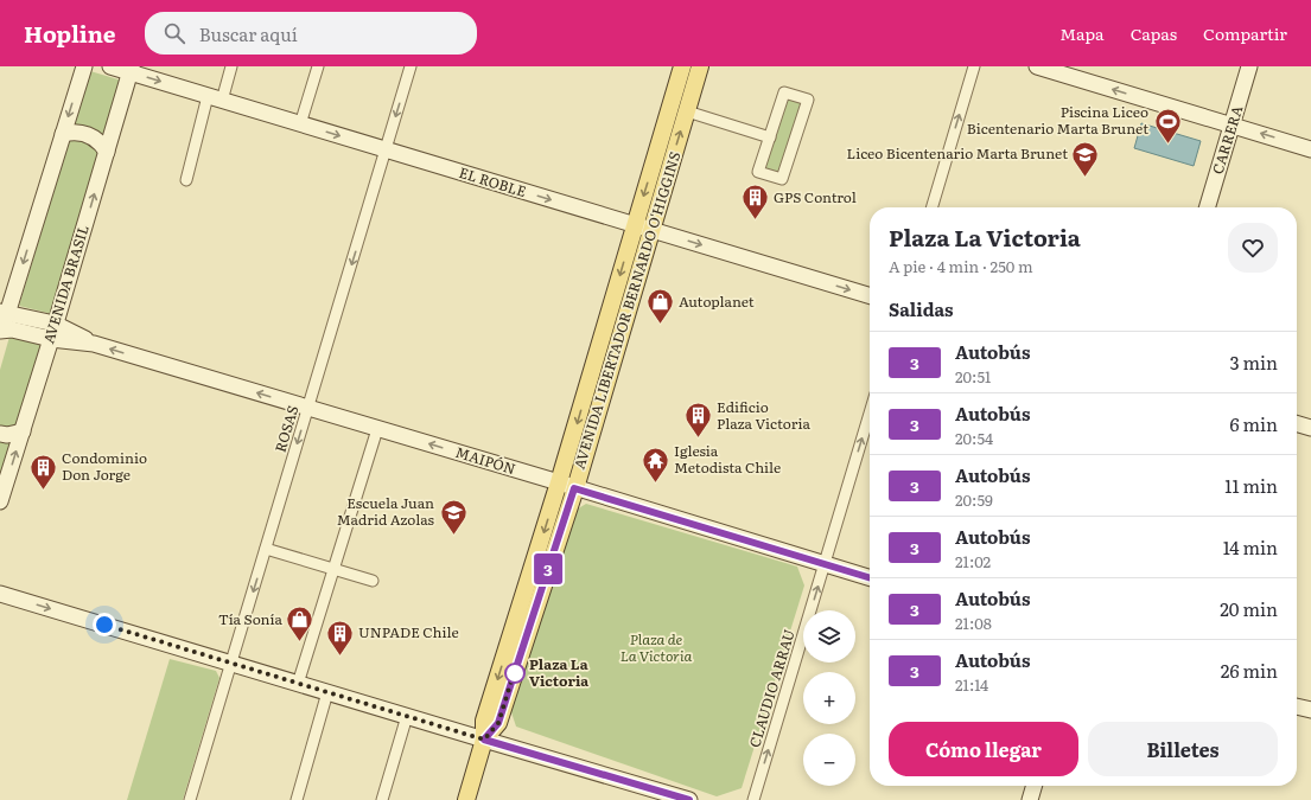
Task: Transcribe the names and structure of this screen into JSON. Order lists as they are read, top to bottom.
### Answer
{
  "streets": {
    "main road": ["AVENIDA LIBERTADOR BERNARDO O'HIGGINS"],
    "street": [
      "CARRERA",
      "EL ROBLE",
      "AVENIDA BRASIL",
      "ROSAS",
      "MAIPÓN",
      "CLAUDIO ARRAU"
    ]
  },
  "crossings": [
    ["EL ROBLE", "AVENIDA BRASIL"],
    ["EL ROBLE", "AVENIDA LIBERTADOR BERNARDO O'HIGGINS"],
    ["EL ROBLE", "ROSAS"],
    ["AVENIDA BRASIL", "MAIPÓN"],
    ["AVENIDA LIBERTADOR BERNARDO O'HIGGINS", "MAIPÓN"],
    ["ROSAS", "MAIPÓN"],
    ["MAIPÓN", "CLAUDIO ARRAU"]
  ],
  "one_way": ["EL ROBLE", "MAIPÓN", "CLAUDIO ARRAU"],
  "parks": ["Plaza de La Victoria"],
  "places": {
    "sports": ["Piscina Liceo Bicentenario Marta Brunet"],
    "school or university": ["Liceo Bicentenario Marta Brunet", "Escuela Juan Madrid Azolas"],
    "building": [
      "GPS Control",
      "Edificio Plaza Victoria",
      "Condominio Don Jorge",
      "UNPADE Chile"
    ],
    "shop": ["Autoplanet", "Tía Sonía"],
    "temple": ["Iglesia Metodista Chile"],
    "other": ["Plaza La Victoria"]
  },
  "lines": ["bus line 3"],
  "page": {
    "header": "Hopline",
    "search": "Buscar aquí",
    "nav": ["Mapa", "Capas", "Compartir"],
    "on_map": "3",
    "heading": [
      ["Plaza La Victoria", "A pie · 4 min · 250 m"],
      "Salidas"
    ],
    "list": [
      {
        "mark": "3",
        "name": "Autobús",
        "note": "20:51",
        "value": "3 min"
      },
      {
        "mark": "3",
        "name": "Autobús",
        "note": "20:54",
        "value": "6 min"
      },
      {
        "mark": "3",
        "name": "Autobús",
        "note": "20:59",
        "value": "11 min"
      },
      {
        "mark": "3",
        "name": "Autobús",
        "note": "21:02",
        "value": "14 min"
      },
      {
        "mark": "3",
        "name": "Autobús",
        "note": "21:08",
        "value": "20 min"
      },
      {
        "mark": "3",
        "name": "Autobús",
        "note": "21:14",
        "value": "26 min"
      }
    ],
    "map_buttons": ["+", "−"],
    "buttons": ["Cómo llegar", "Billetes"]
  }
}
